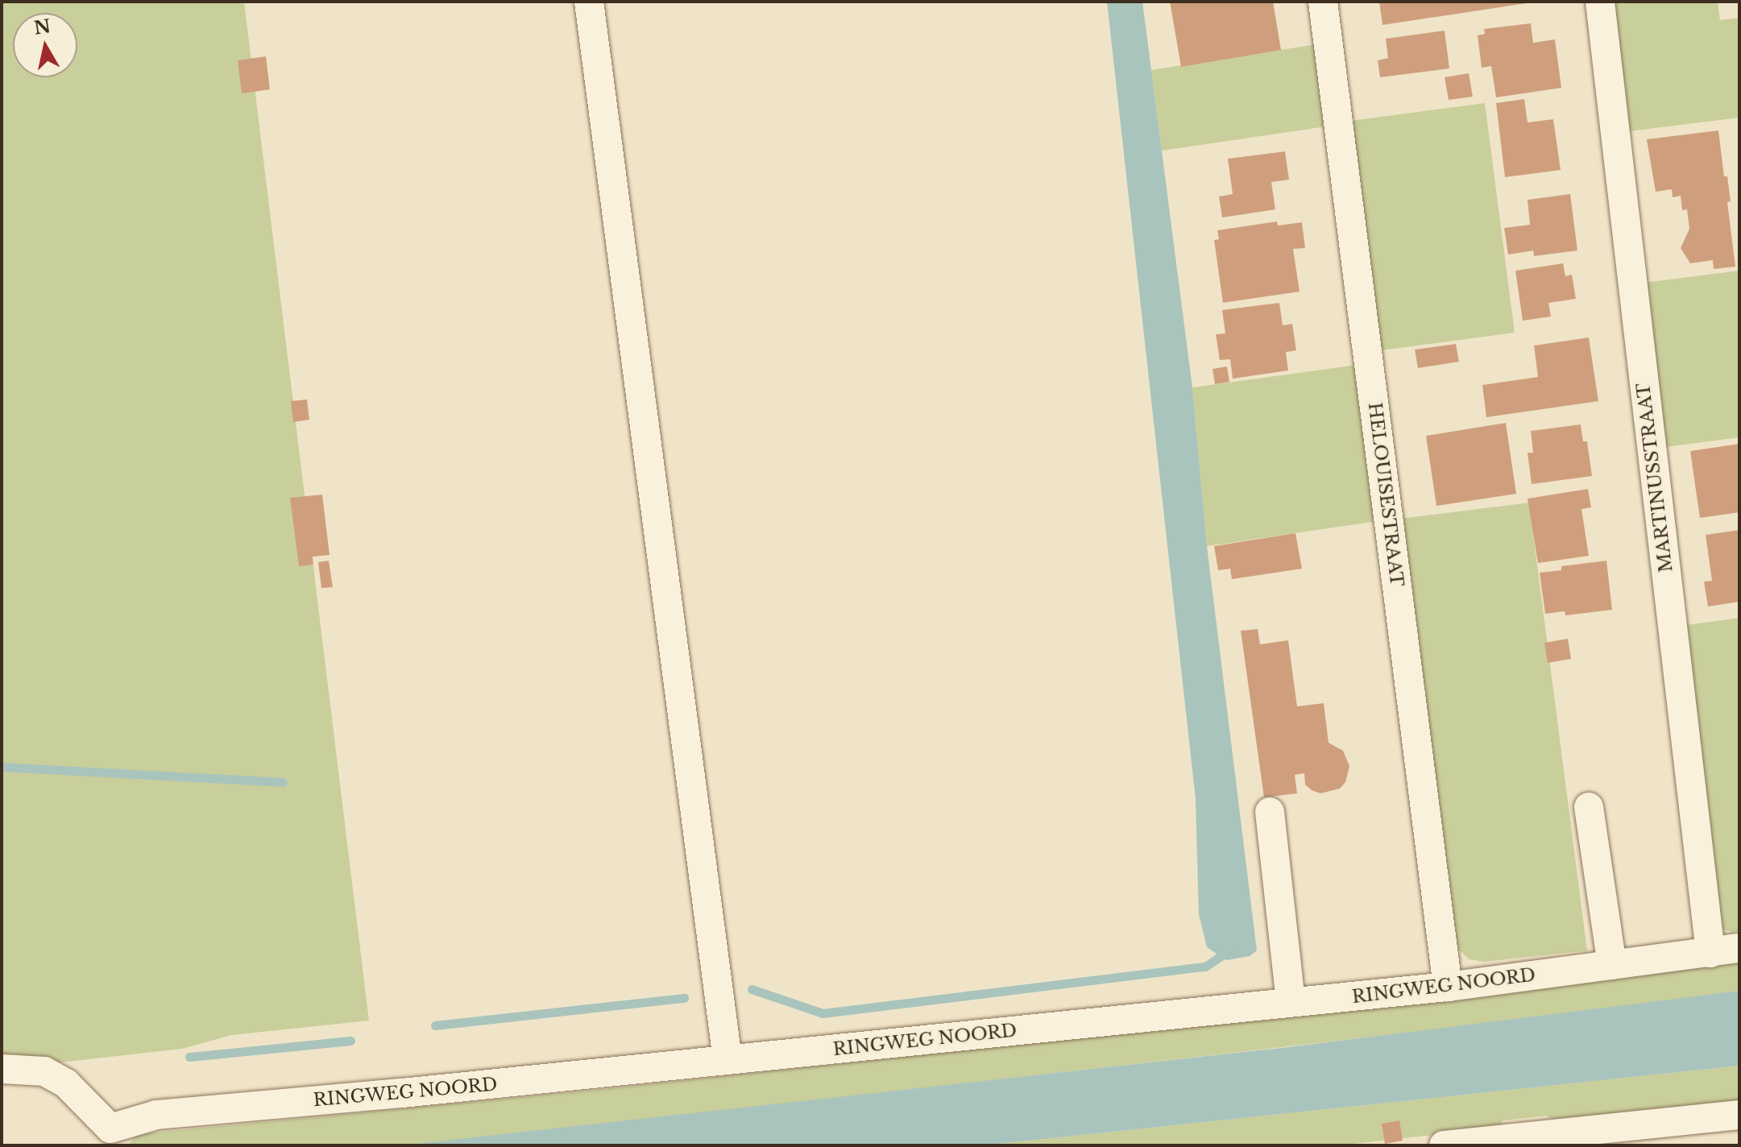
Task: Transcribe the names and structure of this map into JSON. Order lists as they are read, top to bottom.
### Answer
{
  "streets": {
    "street": ["MARTINUSSTRAAT", "HELOUISESTRAAT", "RINGWEG NOORD"]
  },
  "crossings": [
    ["MARTINUSSTRAAT", "RINGWEG NOORD"],
    ["HELOUISESTRAAT", "RINGWEG NOORD"]
  ],
  "north": "top"
}
